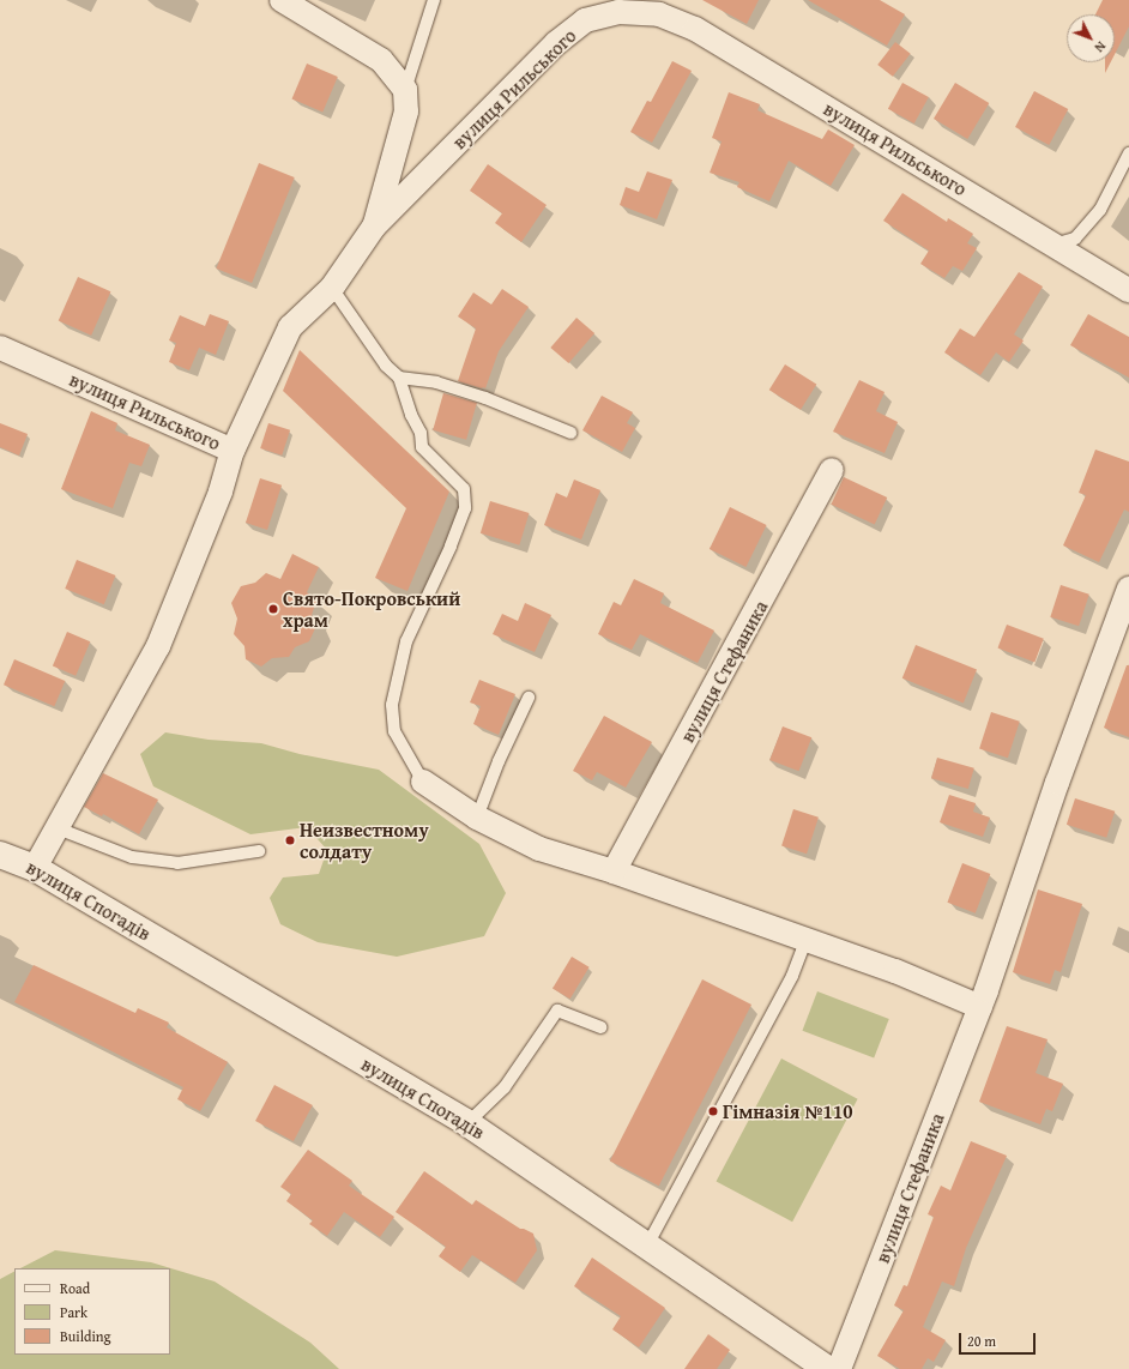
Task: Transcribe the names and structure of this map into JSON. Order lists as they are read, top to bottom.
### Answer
{
  "streets": {
    "street": ["вулиця Рильського", "вулиця Стефаника", "вулиця Спогадів"]
  },
  "places": ["Свято-Покровський храм", "Неизвестному солдату", "Гімназія №110"],
  "legend": ["Road", "Park", "Building"],
  "scale_bar": "20 m",
  "north": "bottom right"
}
